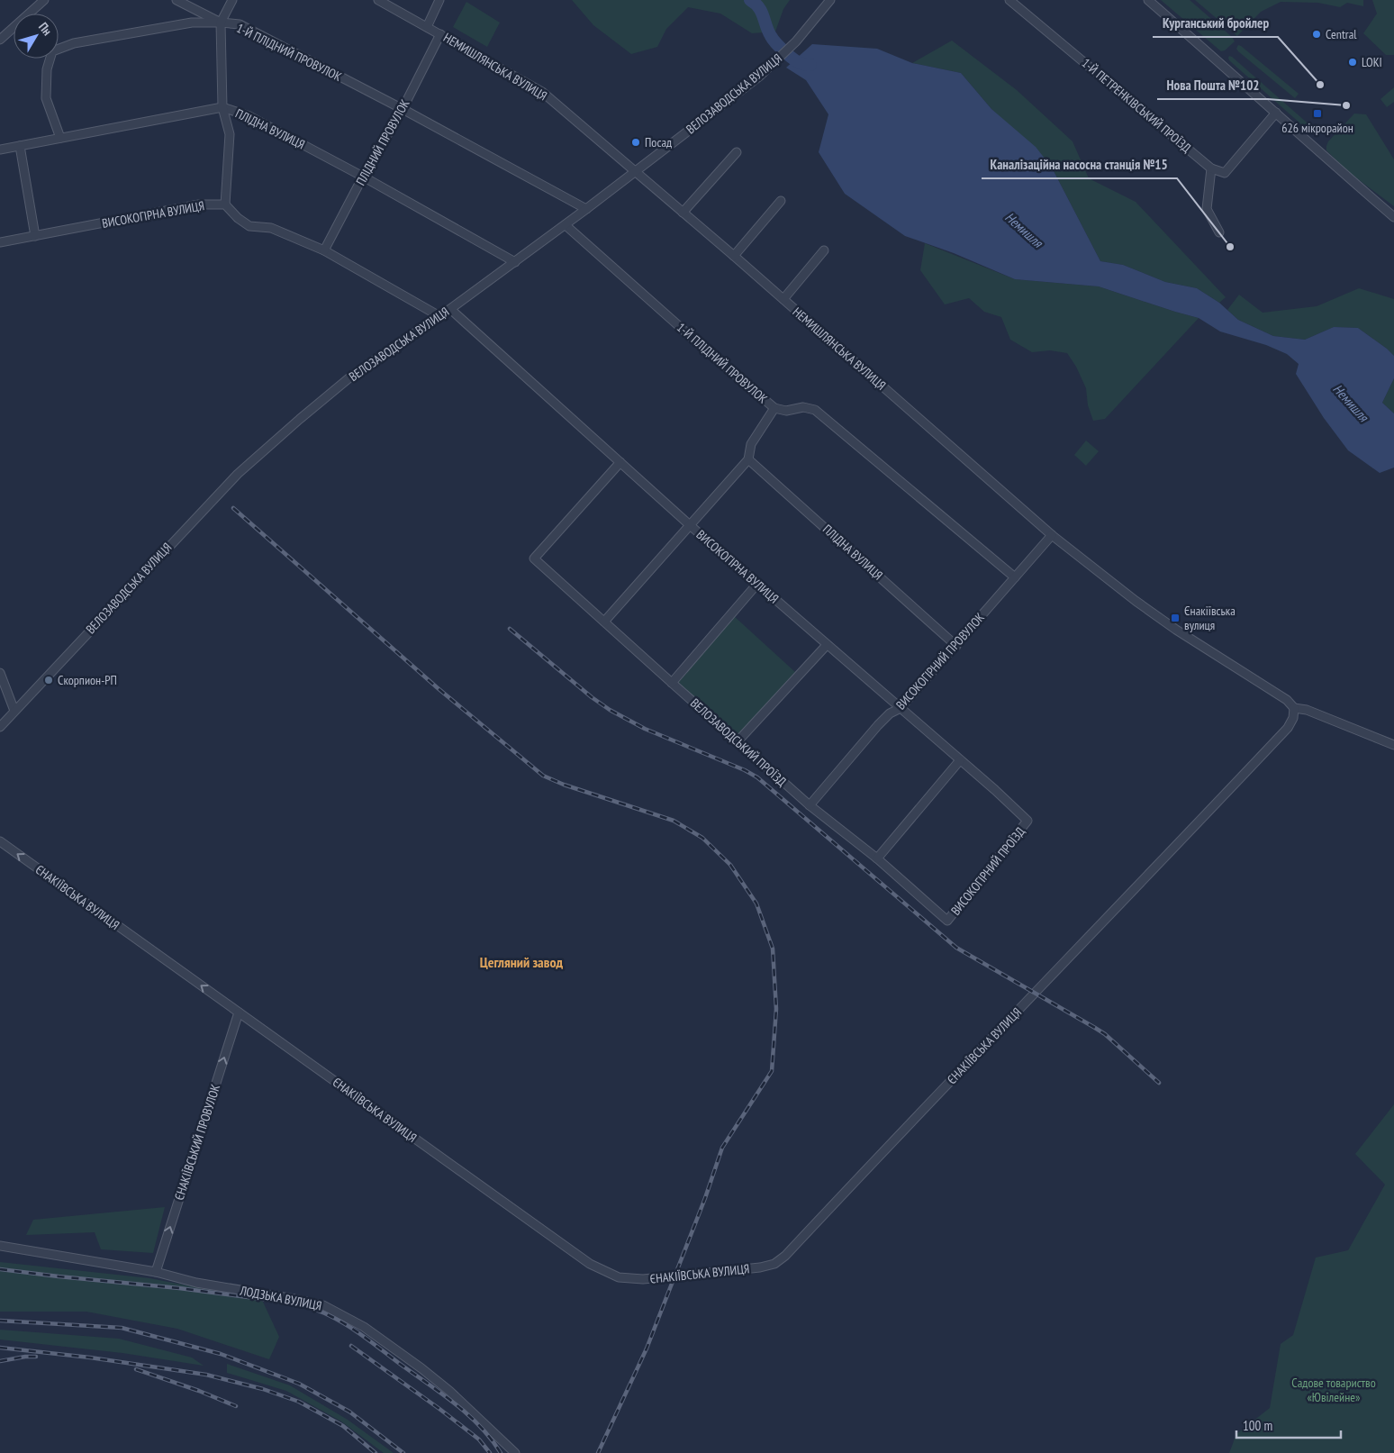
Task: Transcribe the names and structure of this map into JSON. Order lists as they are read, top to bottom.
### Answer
{
  "streets": {
    "street": [
      "1-Й ПЛІДНИЙ ПРОВУЛОК",
      "НЕМИШЛЯНСЬКА ВУЛИЦЯ",
      "ВЕЛОЗАВОДСЬКА ВУЛИЦЯ",
      "1-Й ПЕТРЕНКІВСЬКИЙ ПРОЇЗД",
      "ПЛІДНА ВУЛИЦЯ",
      "ПЛІДНИЙ ПРОВУЛОК",
      "ВИСОКОГІРНА ВУЛИЦЯ",
      "ВИСОКОГІРНИЙ ПРОВУЛОК",
      "ВЕЛОЗАВОДСЬКИЙ ПРОЇЗД",
      "ВИСОКОГІРНИЙ ПРОЇЗД",
      "ЄНАКІЇВСЬКА ВУЛИЦЯ",
      "ЄНАКІЇВСЬКИЙ ПРОВУЛОК",
      "ЛОДЗЬКА ВУЛИЦЯ"
    ]
  },
  "crossings": [
    ["1-Й ПЛІДНИЙ ПРОВУЛОК", "ВЕЛОЗАВОДСЬКА ВУЛИЦЯ"],
    ["1-Й ПЛІДНИЙ ПРОВУЛОК", "ПЛІДНА ВУЛИЦЯ"],
    ["1-Й ПЛІДНИЙ ПРОВУЛОК", "ПЛІДНИЙ ПРОВУЛОК"],
    ["1-Й ПЛІДНИЙ ПРОВУЛОК", "ВИСОКОГІРНИЙ ПРОВУЛОК"],
    ["НЕМИШЛЯНСЬКА ВУЛИЦЯ", "ВЕЛОЗАВОДСЬКА ВУЛИЦЯ"],
    ["НЕМИШЛЯНСЬКА ВУЛИЦЯ", "ПЛІДНИЙ ПРОВУЛОК"],
    ["НЕМИШЛЯНСЬКА ВУЛИЦЯ", "ВИСОКОГІРНИЙ ПРОВУЛОК"],
    ["НЕМИШЛЯНСЬКА ВУЛИЦЯ", "ЄНАКІЇВСЬКА ВУЛИЦЯ"],
    ["ВЕЛОЗАВОДСЬКА ВУЛИЦЯ", "ПЛІДНА ВУЛИЦЯ"],
    ["ВЕЛОЗАВОДСЬКА ВУЛИЦЯ", "ВИСОКОГІРНА ВУЛИЦЯ"],
    ["ПЛІДНА ВУЛИЦЯ", "ПЛІДНИЙ ПРОВУЛОК"],
    ["ПЛІДНА ВУЛИЦЯ", "ВИСОКОГІРНИЙ ПРОВУЛОК"],
    ["ВИСОКОГІРНА ВУЛИЦЯ", "ВИСОКОГІРНИЙ ПРОВУЛОК"],
    ["ВИСОКОГІРНА ВУЛИЦЯ", "ВЕЛОЗАВОДСЬКИЙ ПРОЇЗД"],
    ["ВИСОКОГІРНА ВУЛИЦЯ", "ВИСОКОГІРНИЙ ПРОЇЗД"],
    ["ВИСОКОГІРНИЙ ПРОВУЛОК", "ВЕЛОЗАВОДСЬКИЙ ПРОЇЗД"],
    ["ВЕЛОЗАВОДСЬКИЙ ПРОЇЗД", "ВИСОКОГІРНИЙ ПРОЇЗД"],
    ["ЄНАКІЇВСЬКА ВУЛИЦЯ", "ЄНАКІЇВСЬКИЙ ПРОВУЛОК"],
    ["ЄНАКІЇВСЬКИЙ ПРОВУЛОК", "ЛОДЗЬКА ВУЛИЦЯ"]
  ],
  "one_way": ["ЄНАКІЇВСЬКИЙ ПРОВУЛОК"],
  "districts": ["Цегляний завод"],
  "water": ["Немишля"],
  "parks": ["Садове товариство «Ювілейне»"],
  "places": {
    "other": [
      "Central",
      "LOKI",
      "Курганський бройлер",
      "Нова Пошта №102",
      "Посад",
      "Каналізаційна насосна станція №15",
      "Скорпион-РП"
    ],
    "transit": ["626 мікрорайон", "Єнакіївська вулиця"]
  },
  "scale_bar": "100 m",
  "north": "top right"
}
